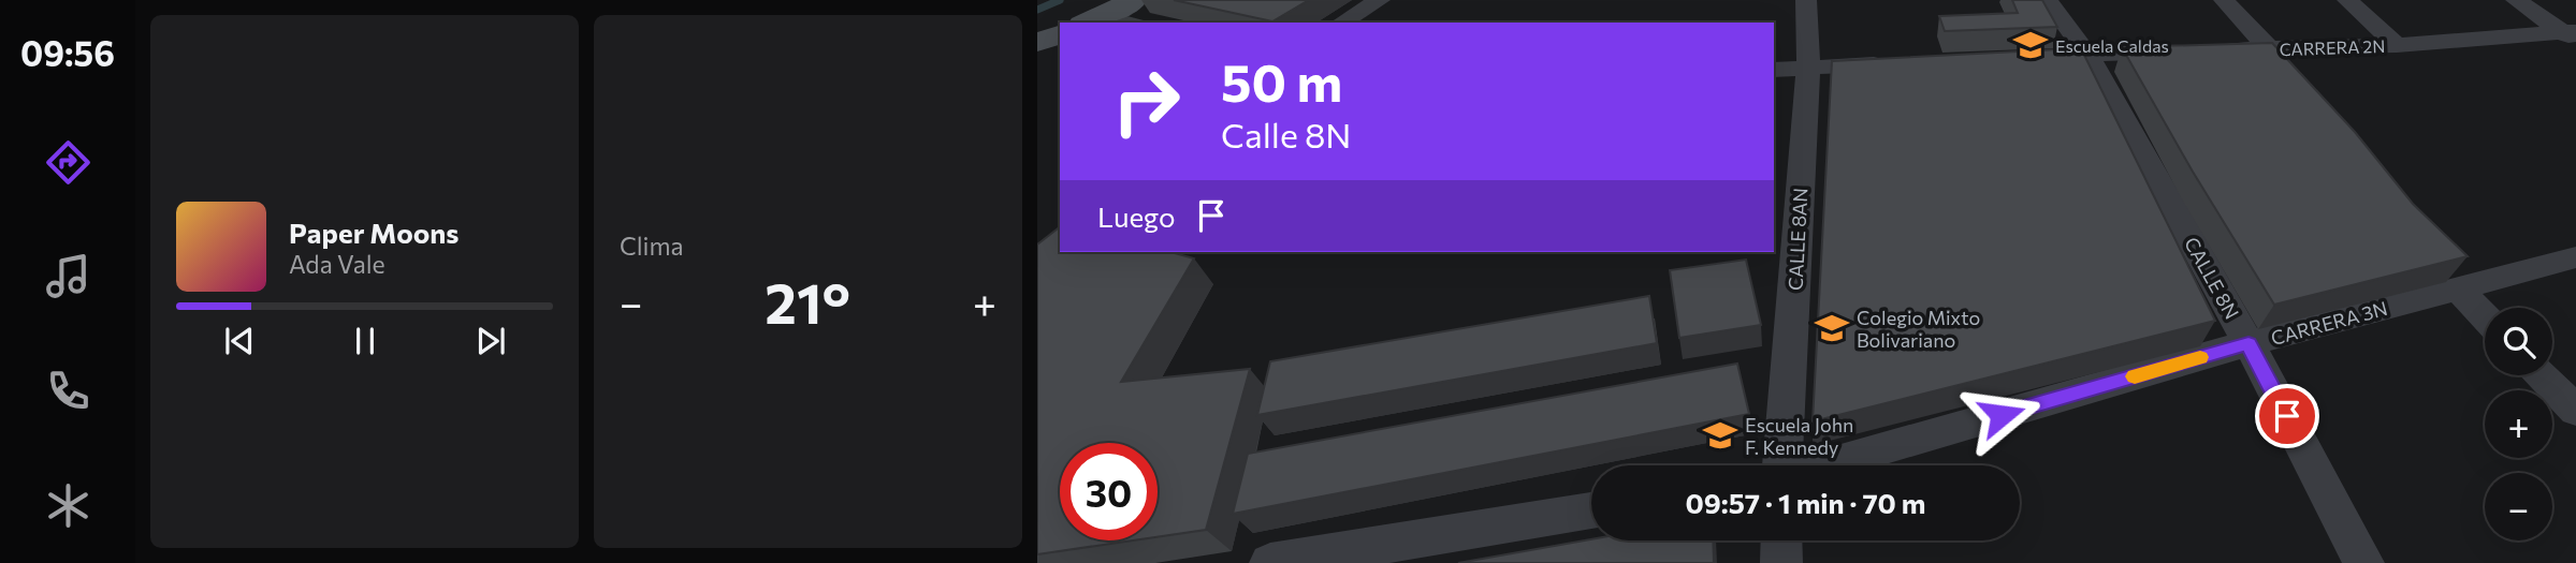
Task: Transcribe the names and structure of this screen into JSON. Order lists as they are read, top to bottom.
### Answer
{
  "streets": {
    "street": [
      "CARRERA 2N",
      "CALLE 8AN",
      "CALLE 8N",
      "CARRERA 3N"
    ]
  },
  "crossings": [
    ["CALLE 8N", "CARRERA 3N"]
  ],
  "places": {
    "school or university": ["Escuela Caldas", "Colegio Mixto Bolivariano", "Escuela John F. Kennedy"]
  },
  "page": {
    "tabs": "09:56",
    "tile": "Clima",
    "turn": ["50 m", "Calle 8N"],
    "then": "Luego",
    "song": ["Paper Moons", "Ada Vale"],
    "heat": ["−", "21°", "+"],
    "map_buttons": ["+", "−"],
    "limit": "30",
    "trip": "09:57 · 1 min · 70 m"
  }
}
